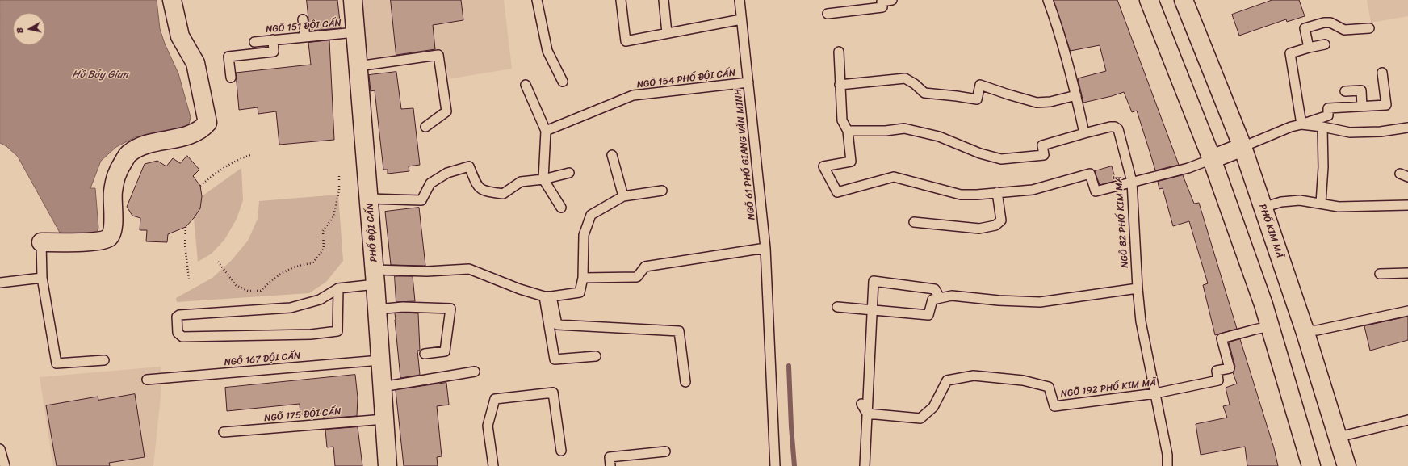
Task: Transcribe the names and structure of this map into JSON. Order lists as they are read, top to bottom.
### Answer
{
  "streets": {
    "main road": ["PHỐ KIM MÃ", "PHỐ ĐỘI CẤN"],
    "lane": [
      "NGÕ 151 ĐỘI CẤN",
      "NGÕ 154 PHỐ ĐỘI CẤN",
      "NGÕ 61 PHỐ GIANG VĂN MINH",
      "NGÕ 82 PHỐ KIM MÃ",
      "NGÕ 167 ĐỘI CẤN",
      "NGÕ 192 PHỐ KIM MÃ",
      "NGÕ 175 ĐỘI CẤN"
    ]
  },
  "crossings": [
    ["NGÕ 151 ĐỘI CẤN", "PHỐ ĐỘI CẤN"],
    ["NGÕ 154 PHỐ ĐỘI CẤN", "NGÕ 61 PHỐ GIANG VĂN MINH"],
    ["NGÕ 82 PHỐ KIM MÃ", "NGÕ 192 PHỐ KIM MÃ"],
    ["PHỐ ĐỘI CẤN", "NGÕ 167 ĐỘI CẤN"],
    ["PHỐ ĐỘI CẤN", "NGÕ 175 ĐỘI CẤN"]
  ],
  "water": ["Hồ Bảy Gian"],
  "north": "left"
}
